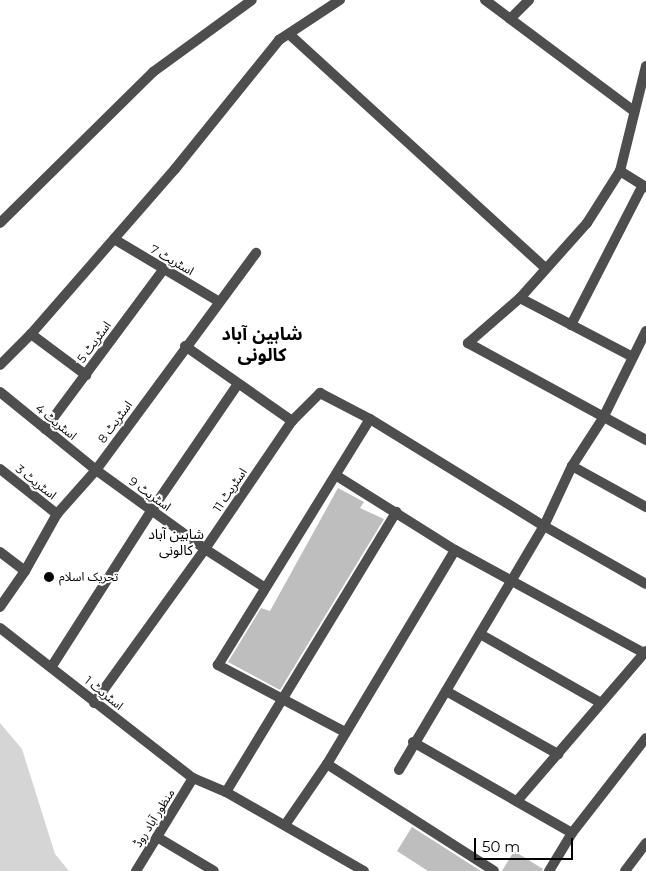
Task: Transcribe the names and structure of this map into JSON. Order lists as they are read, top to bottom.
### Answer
{
  "streets": {
    "street": [
      "اسٹریٹ 7",
      "اسٹریٹ 5",
      "اسٹریٹ 4",
      "اسٹریٹ 8",
      "اسٹریٹ 3",
      "اسٹریٹ 11",
      "اسٹریٹ 9",
      "اسٹریٹ 1",
      "منظور آباد روڈ"
    ]
  },
  "crossings": [
    ["اسٹریٹ 7", "اسٹریٹ 5"],
    ["اسٹریٹ 7", "اسٹریٹ 8"],
    ["اسٹریٹ 5", "اسٹریٹ 4"],
    ["اسٹریٹ 4", "اسٹریٹ 8"],
    ["اسٹریٹ 4", "اسٹریٹ 9"],
    ["اسٹریٹ 8", "اسٹریٹ 3"],
    ["اسٹریٹ 8", "اسٹریٹ 9"],
    ["اسٹریٹ 11", "اسٹریٹ 9"],
    ["اسٹریٹ 11", "اسٹریٹ 1"],
    ["اسٹریٹ 1", "منظور آباد روڈ"]
  ],
  "districts": ["شاہین آباد کالونی", "شاہین آباد کالونی"],
  "places": ["تحریک اسلام"],
  "scale_bar": "50 m"
}
